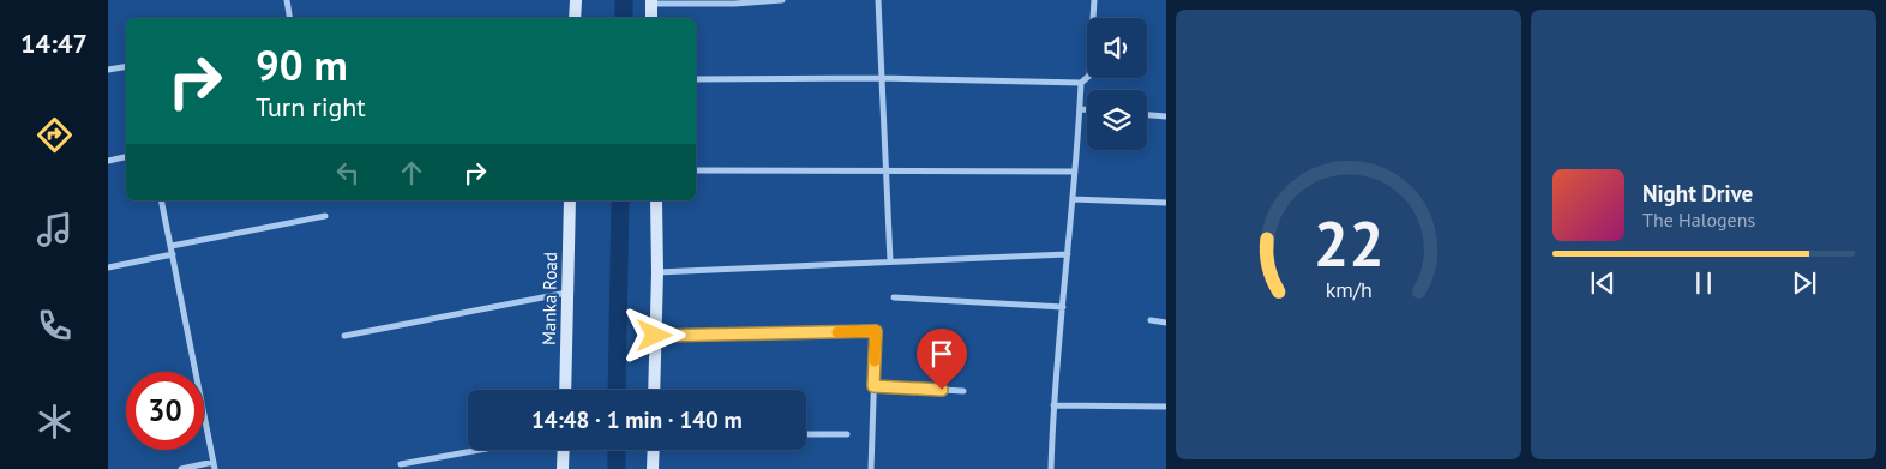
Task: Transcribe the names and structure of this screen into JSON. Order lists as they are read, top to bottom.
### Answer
{
  "streets": {
    "main road": ["Manka Road"]
  },
  "page": {
    "tabs": "14:47",
    "turn": ["90 m", "Turn right"],
    "song": ["Night Drive", "The Halogens"],
    "limit": "30",
    "trip": "14:48 · 1 min · 140 m",
    "gauge": ["22", "km/h"]
  }
}
